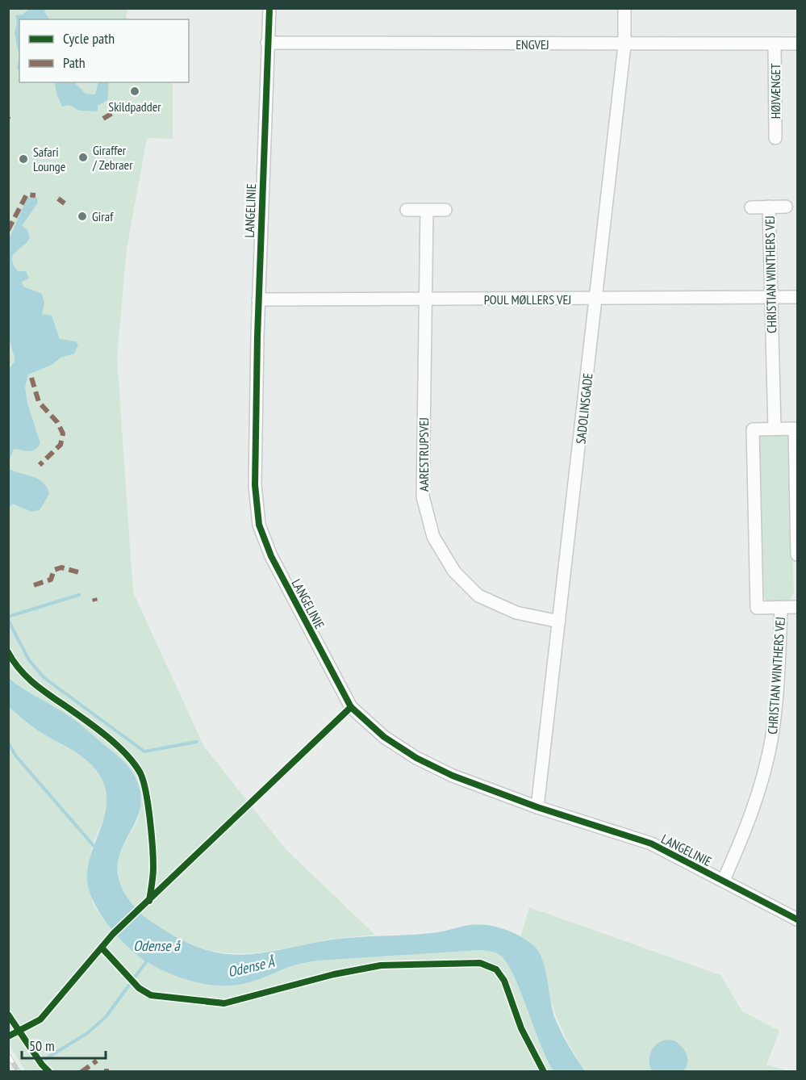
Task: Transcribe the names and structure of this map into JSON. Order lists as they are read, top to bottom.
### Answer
{
  "streets": {
    "street": [
      "ENGVEJ",
      "HØJVÆNGET",
      "LANGELINIE",
      "CHRISTIAN WINTHERS VEJ",
      "POUL MØLLERS VEJ",
      "SADOLINSGADE",
      "AARESTRUPSVEJ"
    ]
  },
  "crossings": [
    ["ENGVEJ", "HØJVÆNGET"],
    ["ENGVEJ", "LANGELINIE"],
    ["ENGVEJ", "SADOLINSGADE"],
    ["LANGELINIE", "CHRISTIAN WINTHERS VEJ"],
    ["LANGELINIE", "POUL MØLLERS VEJ"],
    ["LANGELINIE", "SADOLINSGADE"],
    ["CHRISTIAN WINTHERS VEJ", "POUL MØLLERS VEJ"],
    ["POUL MØLLERS VEJ", "SADOLINSGADE"],
    ["POUL MØLLERS VEJ", "AARESTRUPSVEJ"],
    ["SADOLINSGADE", "AARESTRUPSVEJ"]
  ],
  "water": ["Odense å", "Odense Å"],
  "places": [
    "Skildpadder",
    "Giraffer / Zebraer",
    "Safari Lounge",
    "Giraf"
  ],
  "legend": ["Cycle path", "Path"],
  "scale_bar": "50 m"
}
